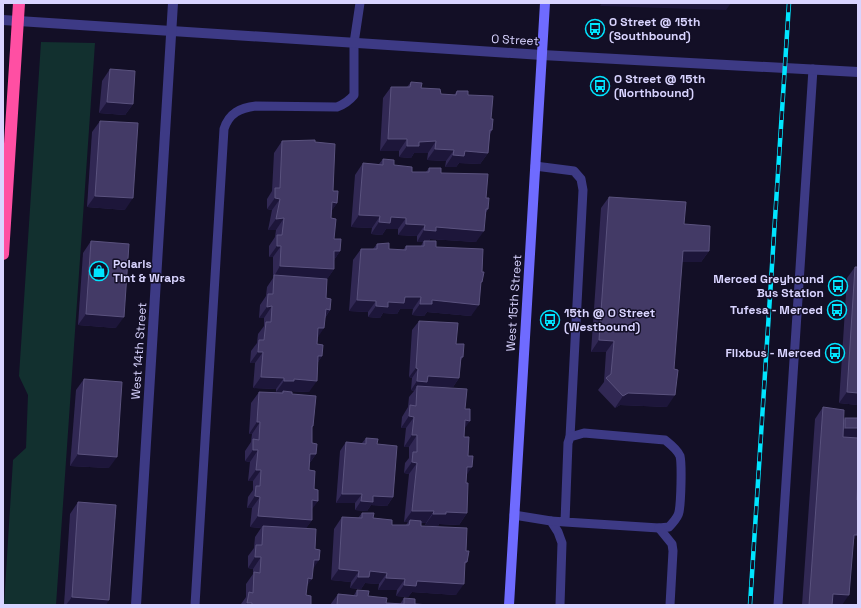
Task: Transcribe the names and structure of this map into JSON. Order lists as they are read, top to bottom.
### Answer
{
  "streets": {
    "street": ["O Street", "West 15th Street", "West 14th Street"]
  },
  "crossings": [
    ["O Street", "West 15th Street"],
    ["O Street", "West 14th Street"]
  ],
  "places": {
    "bus stop": [
      "O Street @ 15th (Southbound)",
      "O Street @ 15th (Northbound)",
      "Merced Greyhound Bus Station",
      "Tufesa - Merced",
      "15th @ O Street (Westbound)",
      "Flixbus - Merced"
    ],
    "shop": ["Polaris Tint & Wraps"]
  }
}
